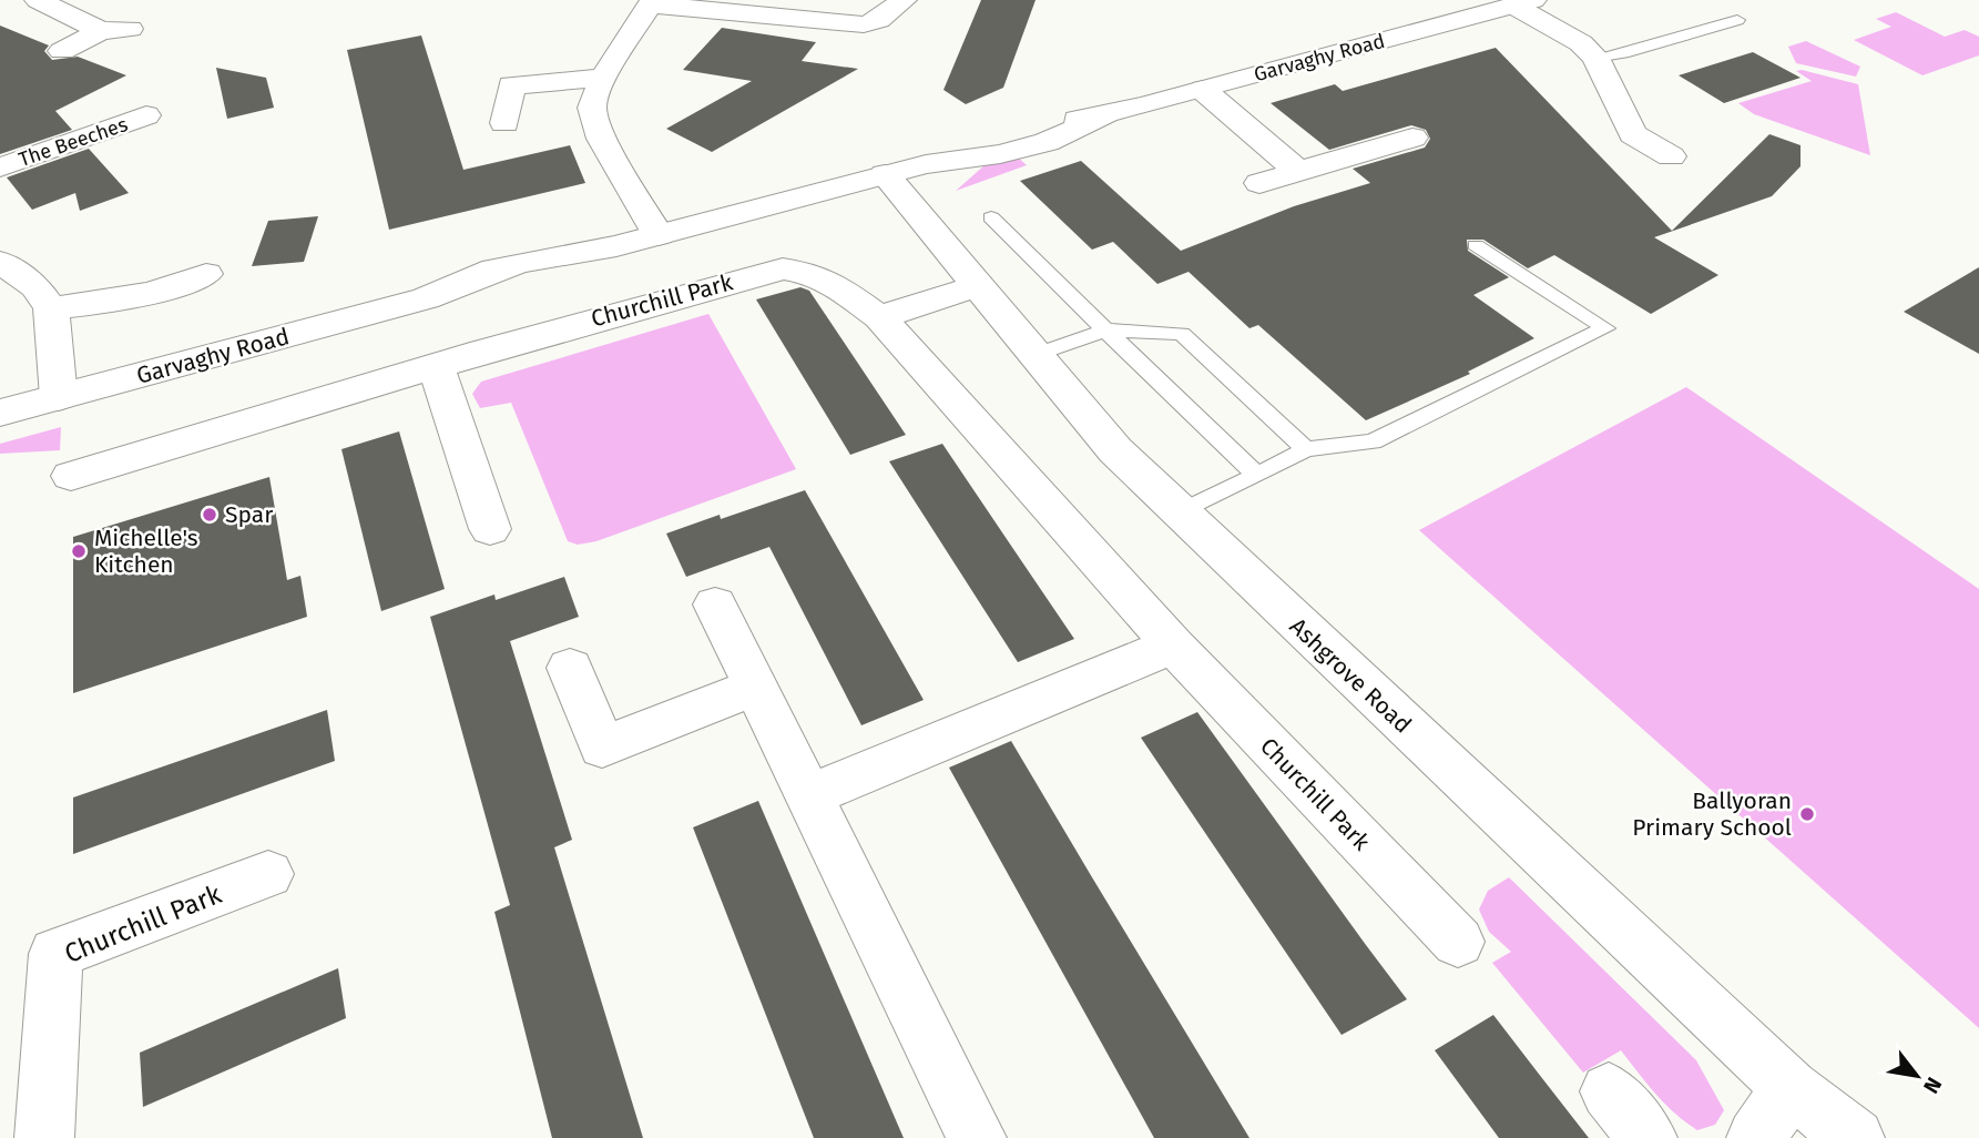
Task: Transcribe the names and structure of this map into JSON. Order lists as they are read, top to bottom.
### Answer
{
  "streets": {
    "street": [
      "Garvaghy Road",
      "The Beeches",
      "Churchill Park",
      "Ashgrove Road"
    ]
  },
  "crossings": [
    ["Garvaghy Road", "Ashgrove Road"]
  ],
  "places": ["Spar", "Michelle's Kitchen", "Ballyoran Primary School"],
  "north": "bottom right"
}
